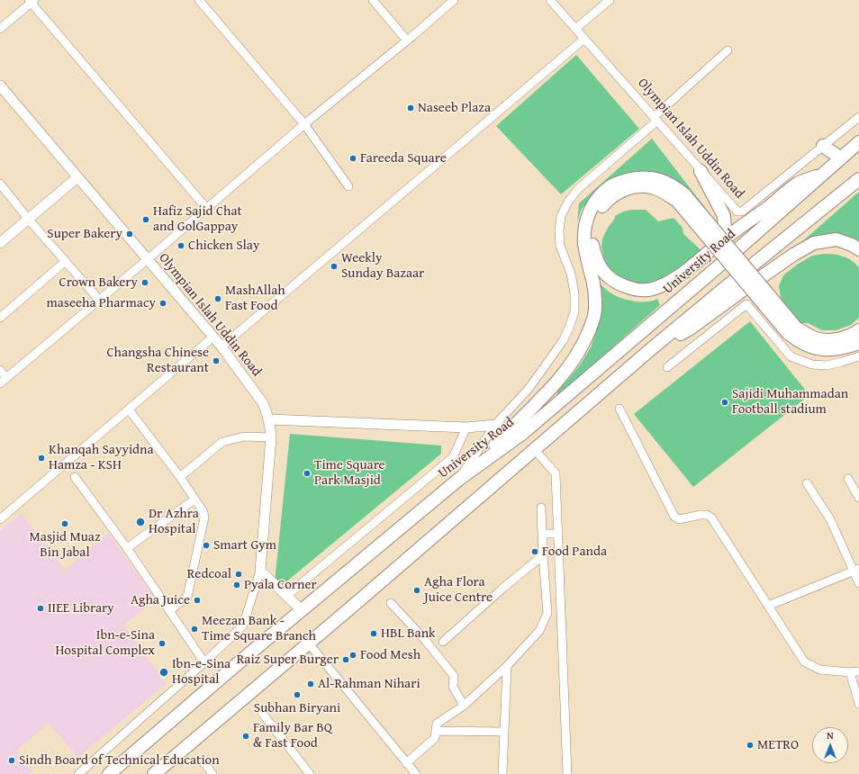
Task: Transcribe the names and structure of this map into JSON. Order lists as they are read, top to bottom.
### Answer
{
  "streets": {
    "main road": ["University Road"],
    "street": ["Olympian Islah Uddin Road"]
  },
  "places": [
    "Naseeb Plaza",
    "Fareeda Square",
    "Hafiz Sajid Chat and GolGappay",
    "Super Bakery",
    "Chicken Slay",
    "Weekly Sunday Bazaar",
    "Crown Bakery",
    "MashAllah Fast Food",
    "maseeha Pharmacy",
    "Changsha Chinese Restaurant",
    "Sajidi Muhammadan Football stadium",
    "Khanqah Sayyidna Hamza - KSH",
    "Time Square Park Masjid",
    "Dr Azhra Hospital",
    "Masjid Muaz Bin Jabal",
    "Smart Gym",
    "Food Panda",
    "Redcoal",
    "Pyala Corner",
    "Agha Flora Juice Centre",
    "Agha Juice",
    "IIEE Library",
    "Meezan Bank - Time Square Branch",
    "HBL Bank",
    "Ibn-e-Sina Hospital Complex",
    "Food Mesh",
    "Raiz Super Burger",
    "Ibn-e-Sina Hospital",
    "Al-Rahman Nihari",
    "Subhan Biryani",
    "Family Bar BQ & Fast Food",
    "METRO",
    "Sindh Board of Technical Education"
  ],
  "north": "top"
}
